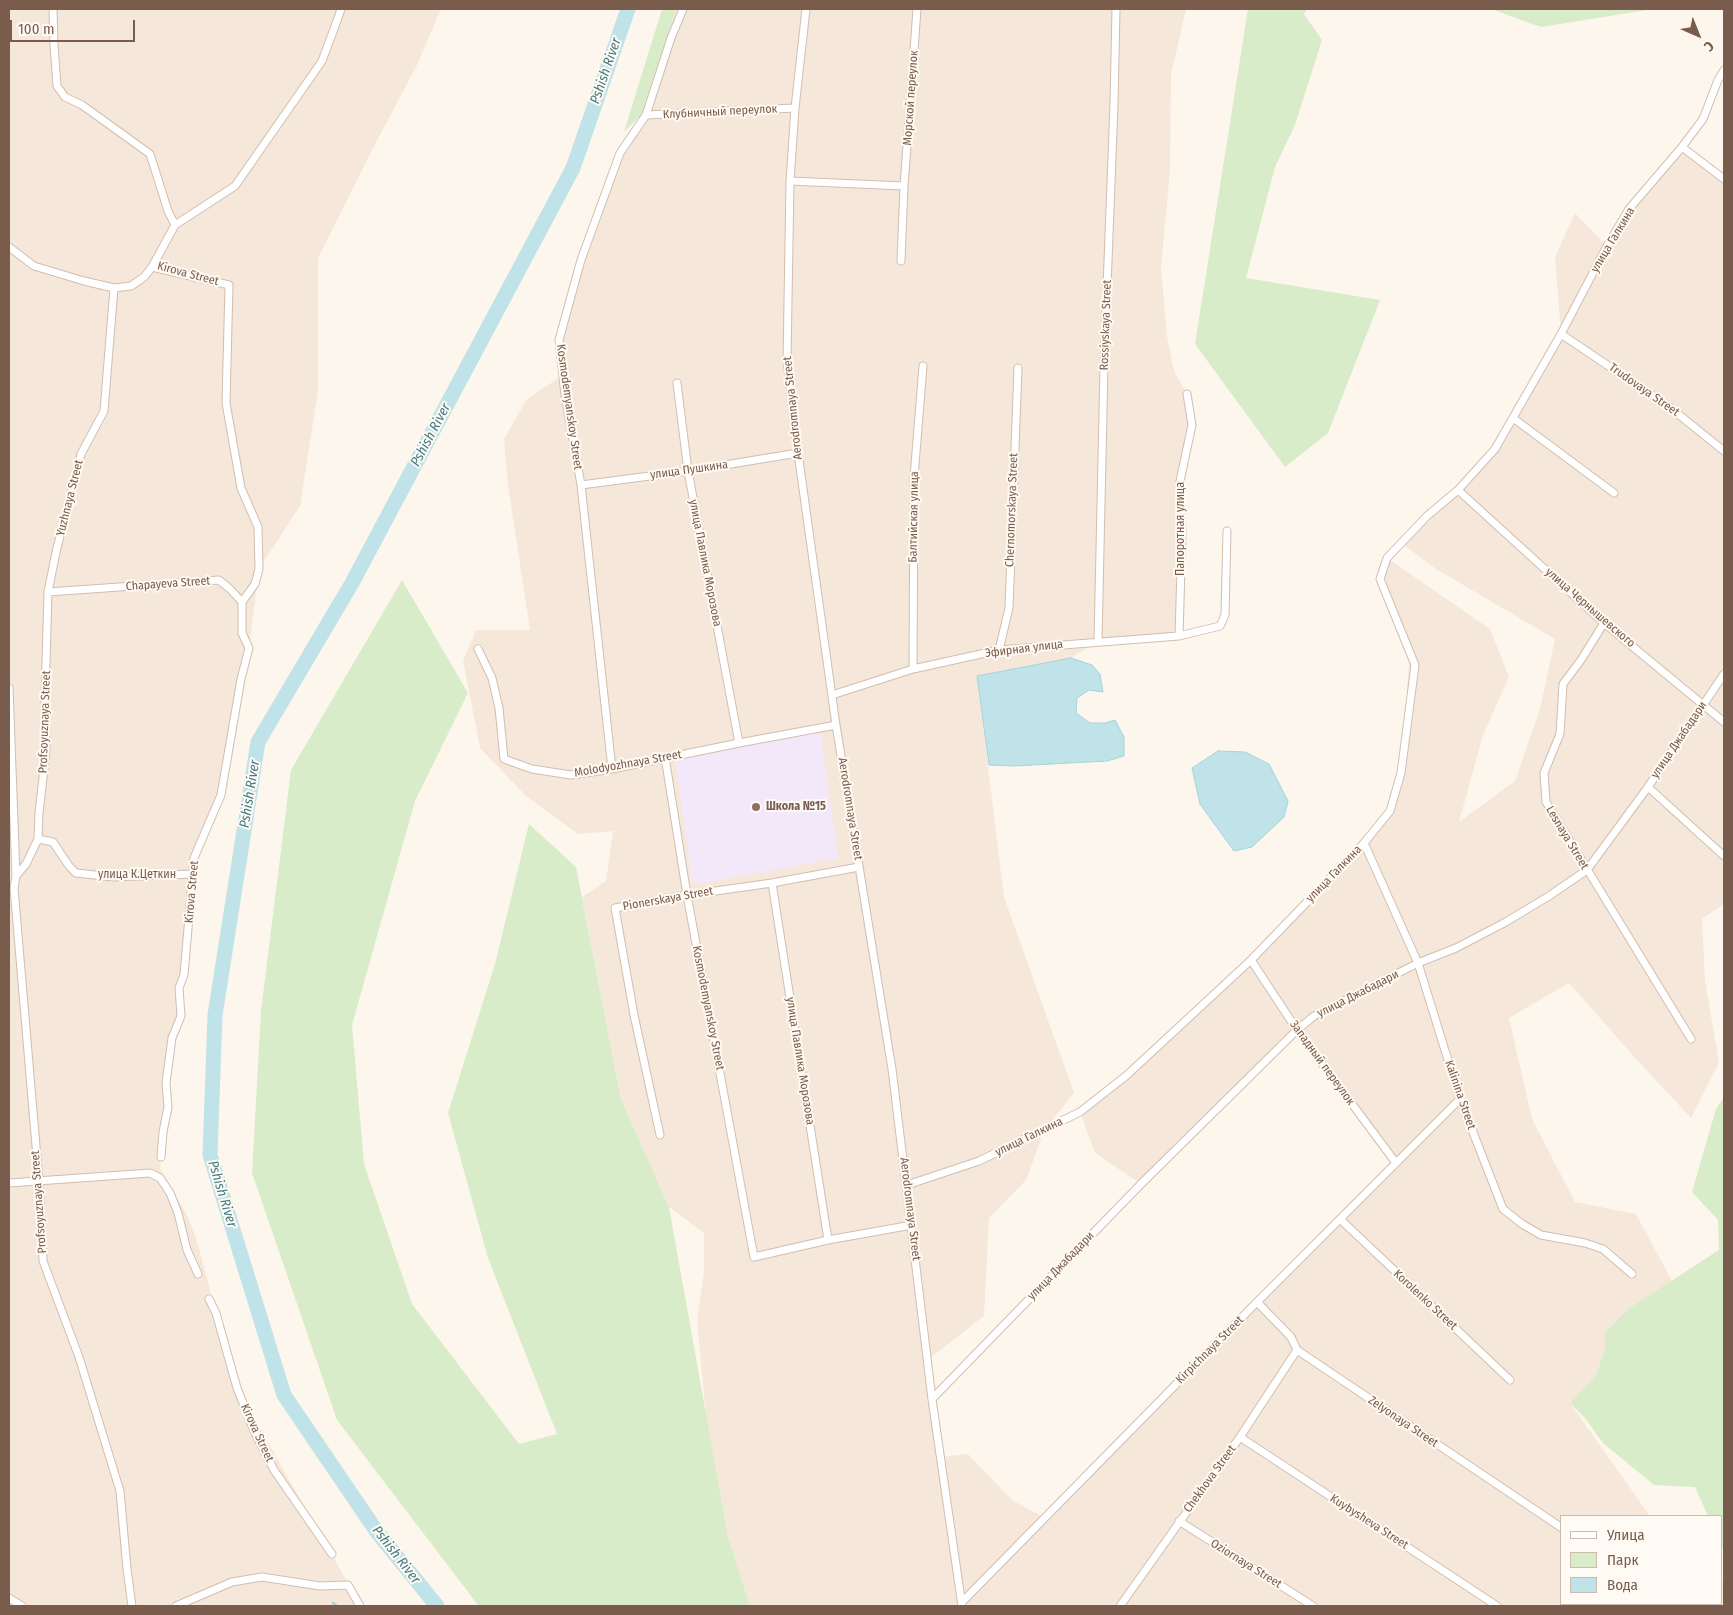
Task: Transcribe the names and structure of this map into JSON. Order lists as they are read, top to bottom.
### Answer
{
  "streets": {
    "street": [
      "Морской переулок",
      "Клубничный переулок",
      "улица Галкина",
      "Kirova Street",
      "Rossiyskaya Street",
      "Trudovaya Street",
      "Kosmodemyanskoy Street",
      "Aerodromnaya Street",
      "улица Пушкина",
      "Yuzhnaya Street",
      "Chernomorskaya Street",
      "Балтийская улица",
      "Папоротная улица",
      "улица Павлика Морозова",
      "Chapayeva Street",
      "улица Чернышевского",
      "Эфирная улица",
      "Profsoyuznaya Street",
      "улица Джабадари",
      "Molodyozhnaya Street",
      "Lesnaya Street",
      "улица К.Цеткин",
      "Pionerskaya Street",
      "Западный переулок",
      "Kalinina Street",
      "Korolenko Street",
      "Kirpichnaya Street",
      "Zelyonaya Street",
      "Chekhova Street",
      "Kuybysheva Street",
      "Oziornaya Street"
    ]
  },
  "crossings": [
    ["Клубничный переулок", "Kosmodemyanskoy Street"],
    ["Клубничный переулок", "Aerodromnaya Street"],
    ["улица Галкина", "Trudovaya Street"],
    ["улица Галкина", "Aerodromnaya Street"],
    ["улица Галкина", "улица Чернышевского"],
    ["улица Галкина", "Западный переулок"],
    ["улица Галкина", "Kalinina Street"],
    ["Kirova Street", "Chapayeva Street"],
    ["Kirova Street", "улица К.Цеткин"],
    ["Rossiyskaya Street", "Эфирная улица"],
    ["Kosmodemyanskoy Street", "улица Пушкина"],
    ["Kosmodemyanskoy Street", "улица Павлика Морозова"],
    ["Kosmodemyanskoy Street", "Molodyozhnaya Street"],
    ["Kosmodemyanskoy Street", "Pionerskaya Street"],
    ["Aerodromnaya Street", "улица Пушкина"],
    ["Aerodromnaya Street", "Эфирная улица"],
    ["Aerodromnaya Street", "улица Джабадари"],
    ["Aerodromnaya Street", "Molodyozhnaya Street"],
    ["Aerodromnaya Street", "Pionerskaya Street"],
    ["Aerodromnaya Street", "Kirpichnaya Street"],
    ["улица Пушкина", "улица Павлика Морозова"],
    ["Yuzhnaya Street", "Chapayeva Street"],
    ["Yuzhnaya Street", "Profsoyuznaya Street"],
    ["Chernomorskaya Street", "Эфирная улица"],
    ["Балтийская улица", "Эфирная улица"],
    ["Папоротная улица", "Эфирная улица"],
    ["улица Павлика Морозова", "Molodyozhnaya Street"],
    ["улица Павлика Морозова", "Pionerskaya Street"],
    ["Chapayeva Street", "Profsoyuznaya Street"],
    ["улица Чернышевского", "улица Джабадари"],
    ["улица Чернышевского", "Lesnaya Street"],
    ["Profsoyuznaya Street", "улица К.Цеткин"],
    ["улица Джабадари", "Lesnaya Street"],
    ["улица Джабадари", "Западный переулок"],
    ["улица Джабадари", "Kalinina Street"],
    ["Западный переулок", "Kirpichnaya Street"],
    ["Kalinina Street", "Kirpichnaya Street"],
    ["Korolenko Street", "Kirpichnaya Street"],
    ["Kirpichnaya Street", "Zelyonaya Street"],
    ["Zelyonaya Street", "Chekhova Street"],
    ["Chekhova Street", "Kuybysheva Street"],
    ["Chekhova Street", "Oziornaya Street"]
  ],
  "water": ["Pshish River"],
  "places": ["Школа №15"],
  "legend": ["Улица", "Парк", "Вода"],
  "scale_bar": "100 m",
  "north": "bottom right"
}
